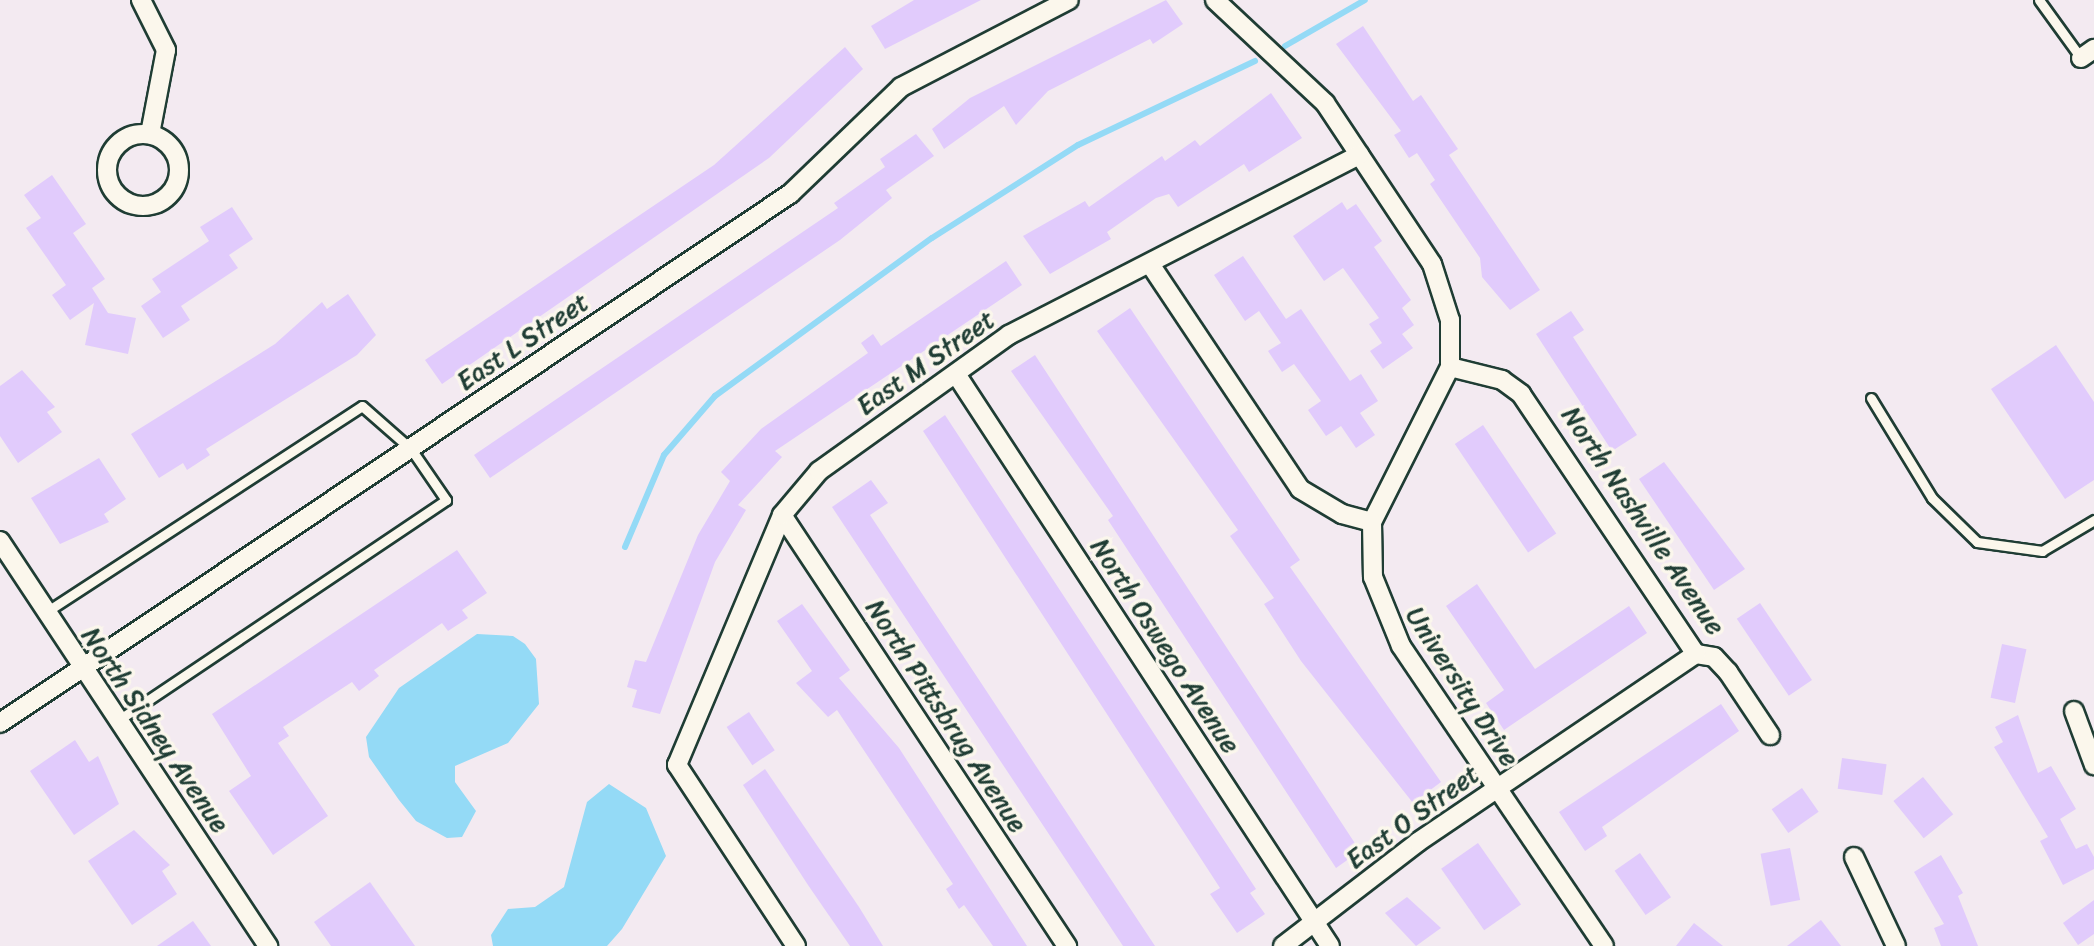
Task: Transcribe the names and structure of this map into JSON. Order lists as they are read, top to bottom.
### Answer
{
  "streets": {
    "street": [
      "East L Street",
      "East M Street",
      "North Nashville Avenue",
      "North Oswego Avenue",
      "University Drive",
      "North Pittsbrug Avenue",
      "North Sidney Avenue",
      "East O Street"
    ]
  },
  "crossings": [
    ["East L Street", "North Sidney Avenue"],
    ["East M Street", "North Oswego Avenue"],
    ["East M Street", "University Drive"],
    ["East M Street", "North Pittsbrug Avenue"],
    ["North Nashville Avenue", "University Drive"],
    ["North Nashville Avenue", "East O Street"],
    ["North Oswego Avenue", "East O Street"],
    ["University Drive", "East O Street"]
  ]
}
